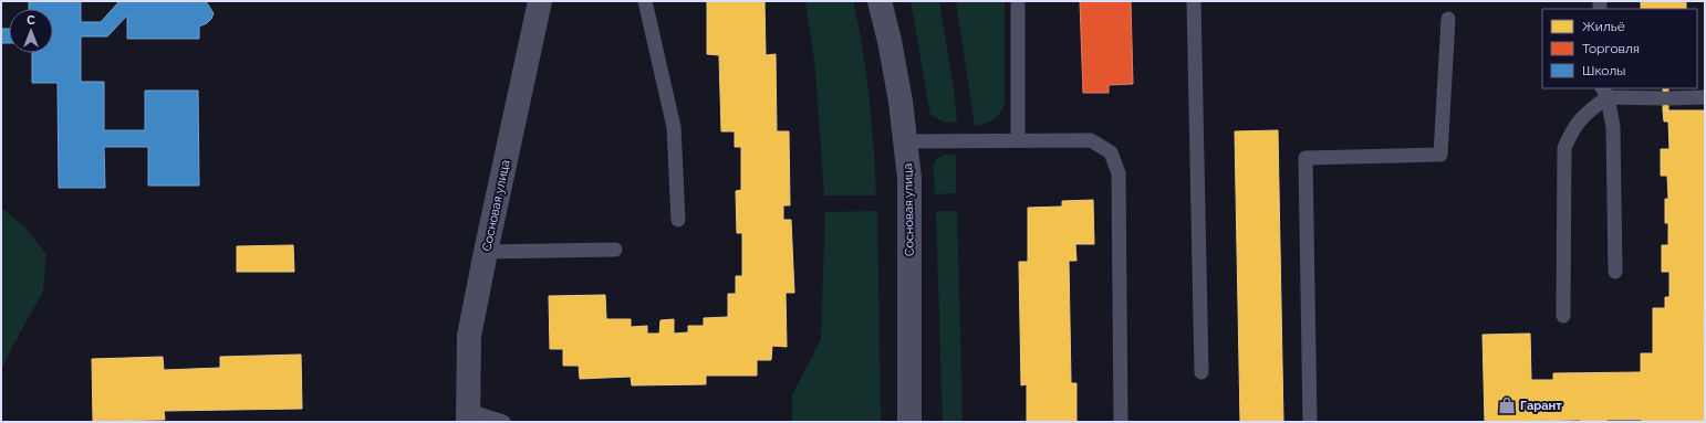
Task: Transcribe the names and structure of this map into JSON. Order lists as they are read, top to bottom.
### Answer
{
  "streets": {
    "street": ["Сосновая улица"]
  },
  "places": {
    "shop": ["Гарант"]
  },
  "legend": ["Жильё", "Торговля", "Школы"],
  "north": "top"
}
